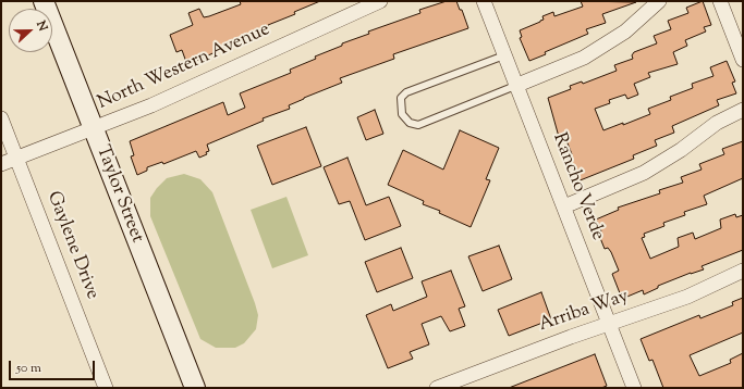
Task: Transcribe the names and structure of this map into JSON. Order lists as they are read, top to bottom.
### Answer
{
  "streets": {
    "street": [
      "North Western Avenue",
      "Rancho Verde",
      "Taylor Street",
      "Gaylene Drive",
      "Arriba Way"
    ]
  },
  "crossings": [
    ["North Western Avenue", "Taylor Street"],
    ["North Western Avenue", "Gaylene Drive"],
    ["Rancho Verde", "Arriba Way"]
  ],
  "scale_bar": "50 m",
  "north": "right"
}
